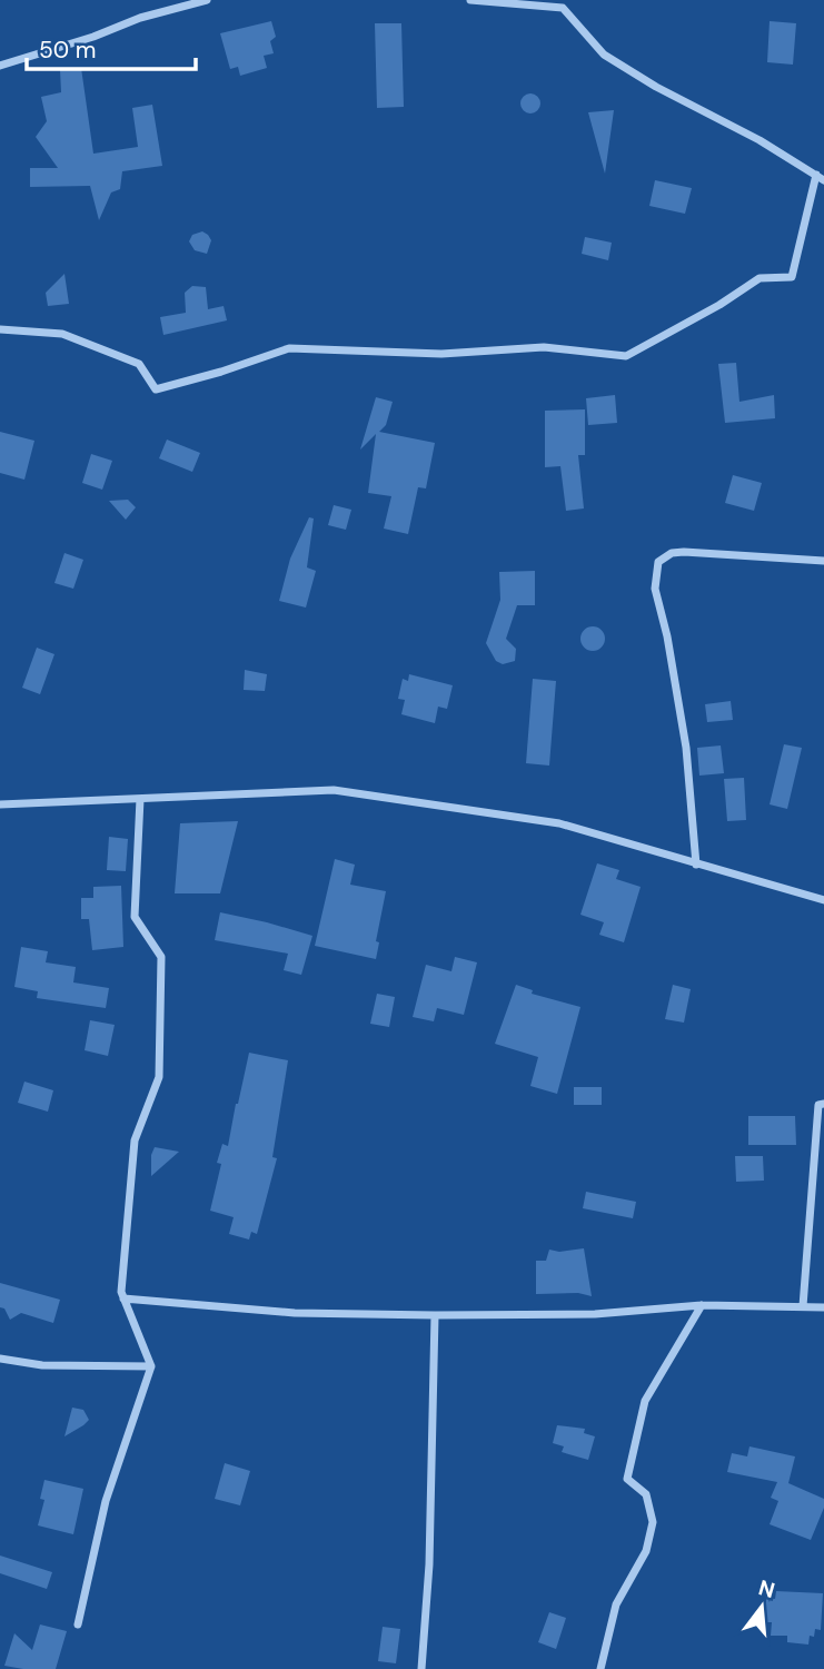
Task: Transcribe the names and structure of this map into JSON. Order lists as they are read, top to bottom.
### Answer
{
  "scale_bar": "50 m",
  "north": "top"
}
